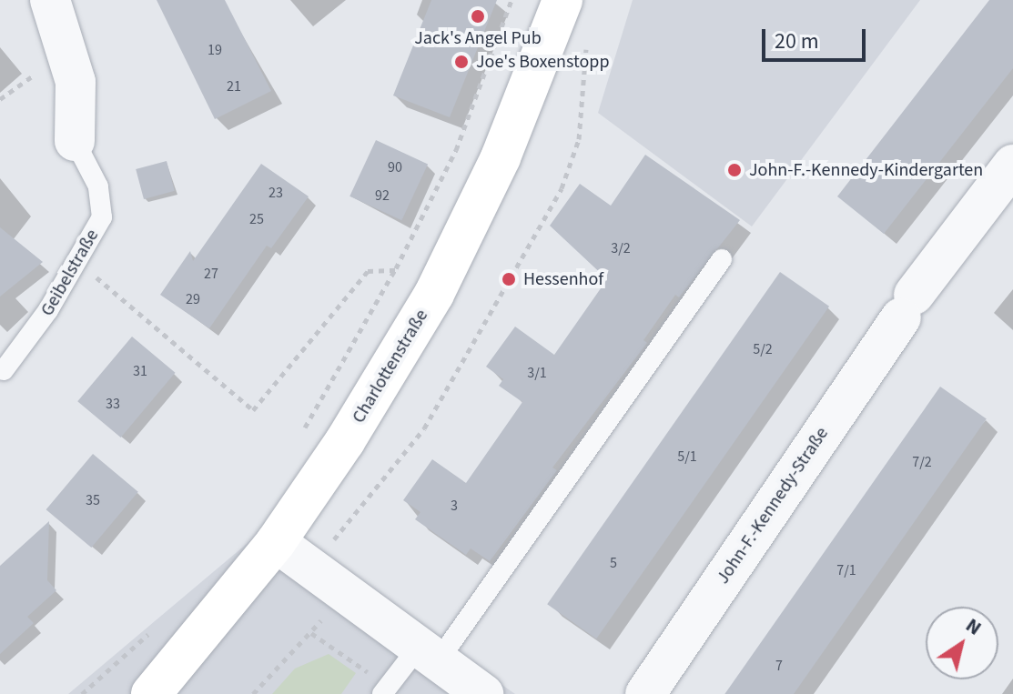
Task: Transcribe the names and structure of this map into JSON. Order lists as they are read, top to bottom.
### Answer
{
  "streets": {
    "main road": ["Charlottenstraße"],
    "street": ["Geibelstraße", "John-F.-Kennedy-Straße"]
  },
  "places": [
    "Jack's Angel Pub",
    "Joe's Boxenstopp",
    "John-F.-Kennedy-Kindergarten",
    "Hessenhof"
  ],
  "house_numbers": [
    "19",
    "21",
    "90",
    "23",
    "92",
    "25",
    "3/2",
    "27",
    "29",
    "5/2",
    "31",
    "3/1",
    "33",
    "5/1",
    "7/2",
    "35",
    "3",
    "5",
    "7/1",
    "7"
  ],
  "scale_bar": "20 m",
  "north": "top right"
}
